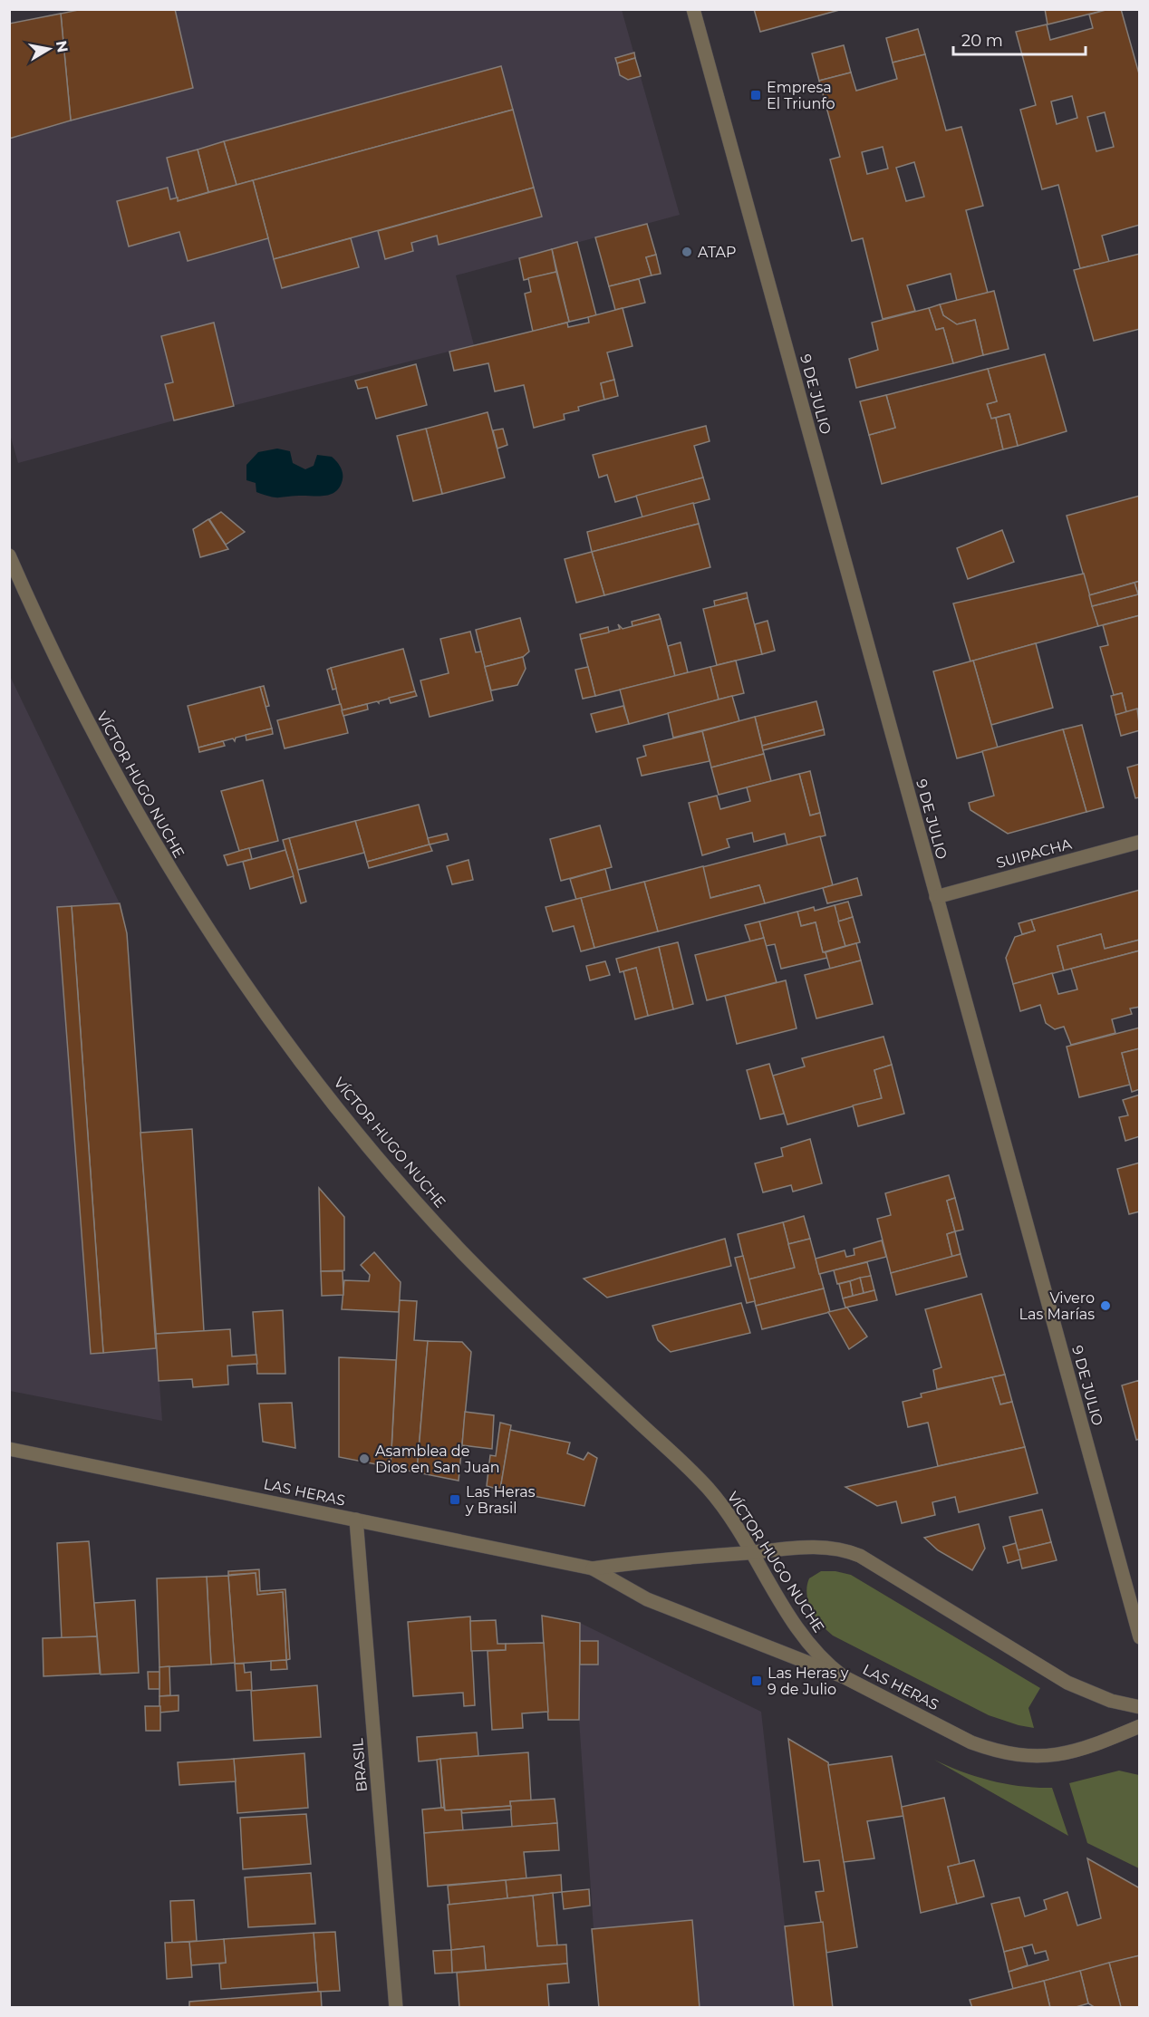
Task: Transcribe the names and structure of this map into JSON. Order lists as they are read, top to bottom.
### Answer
{
  "streets": {
    "street": [
      "9 DE JULIO",
      "VÍCTOR HUGO NUCHE",
      "SUIPACHA",
      "LAS HERAS",
      "BRASIL"
    ]
  },
  "crossings": [
    ["9 DE JULIO", "SUIPACHA"],
    ["VÍCTOR HUGO NUCHE", "LAS HERAS"],
    ["LAS HERAS", "BRASIL"]
  ],
  "places": {
    "transit": ["Empresa El Triunfo", "Las Heras y Brasil", "Las Heras y 9 de Julio"],
    "other": ["ATAP", "Vivero Las Marías", "Asamblea de Dios en San Juan"]
  },
  "scale_bar": "20 m",
  "north": "right"
}
